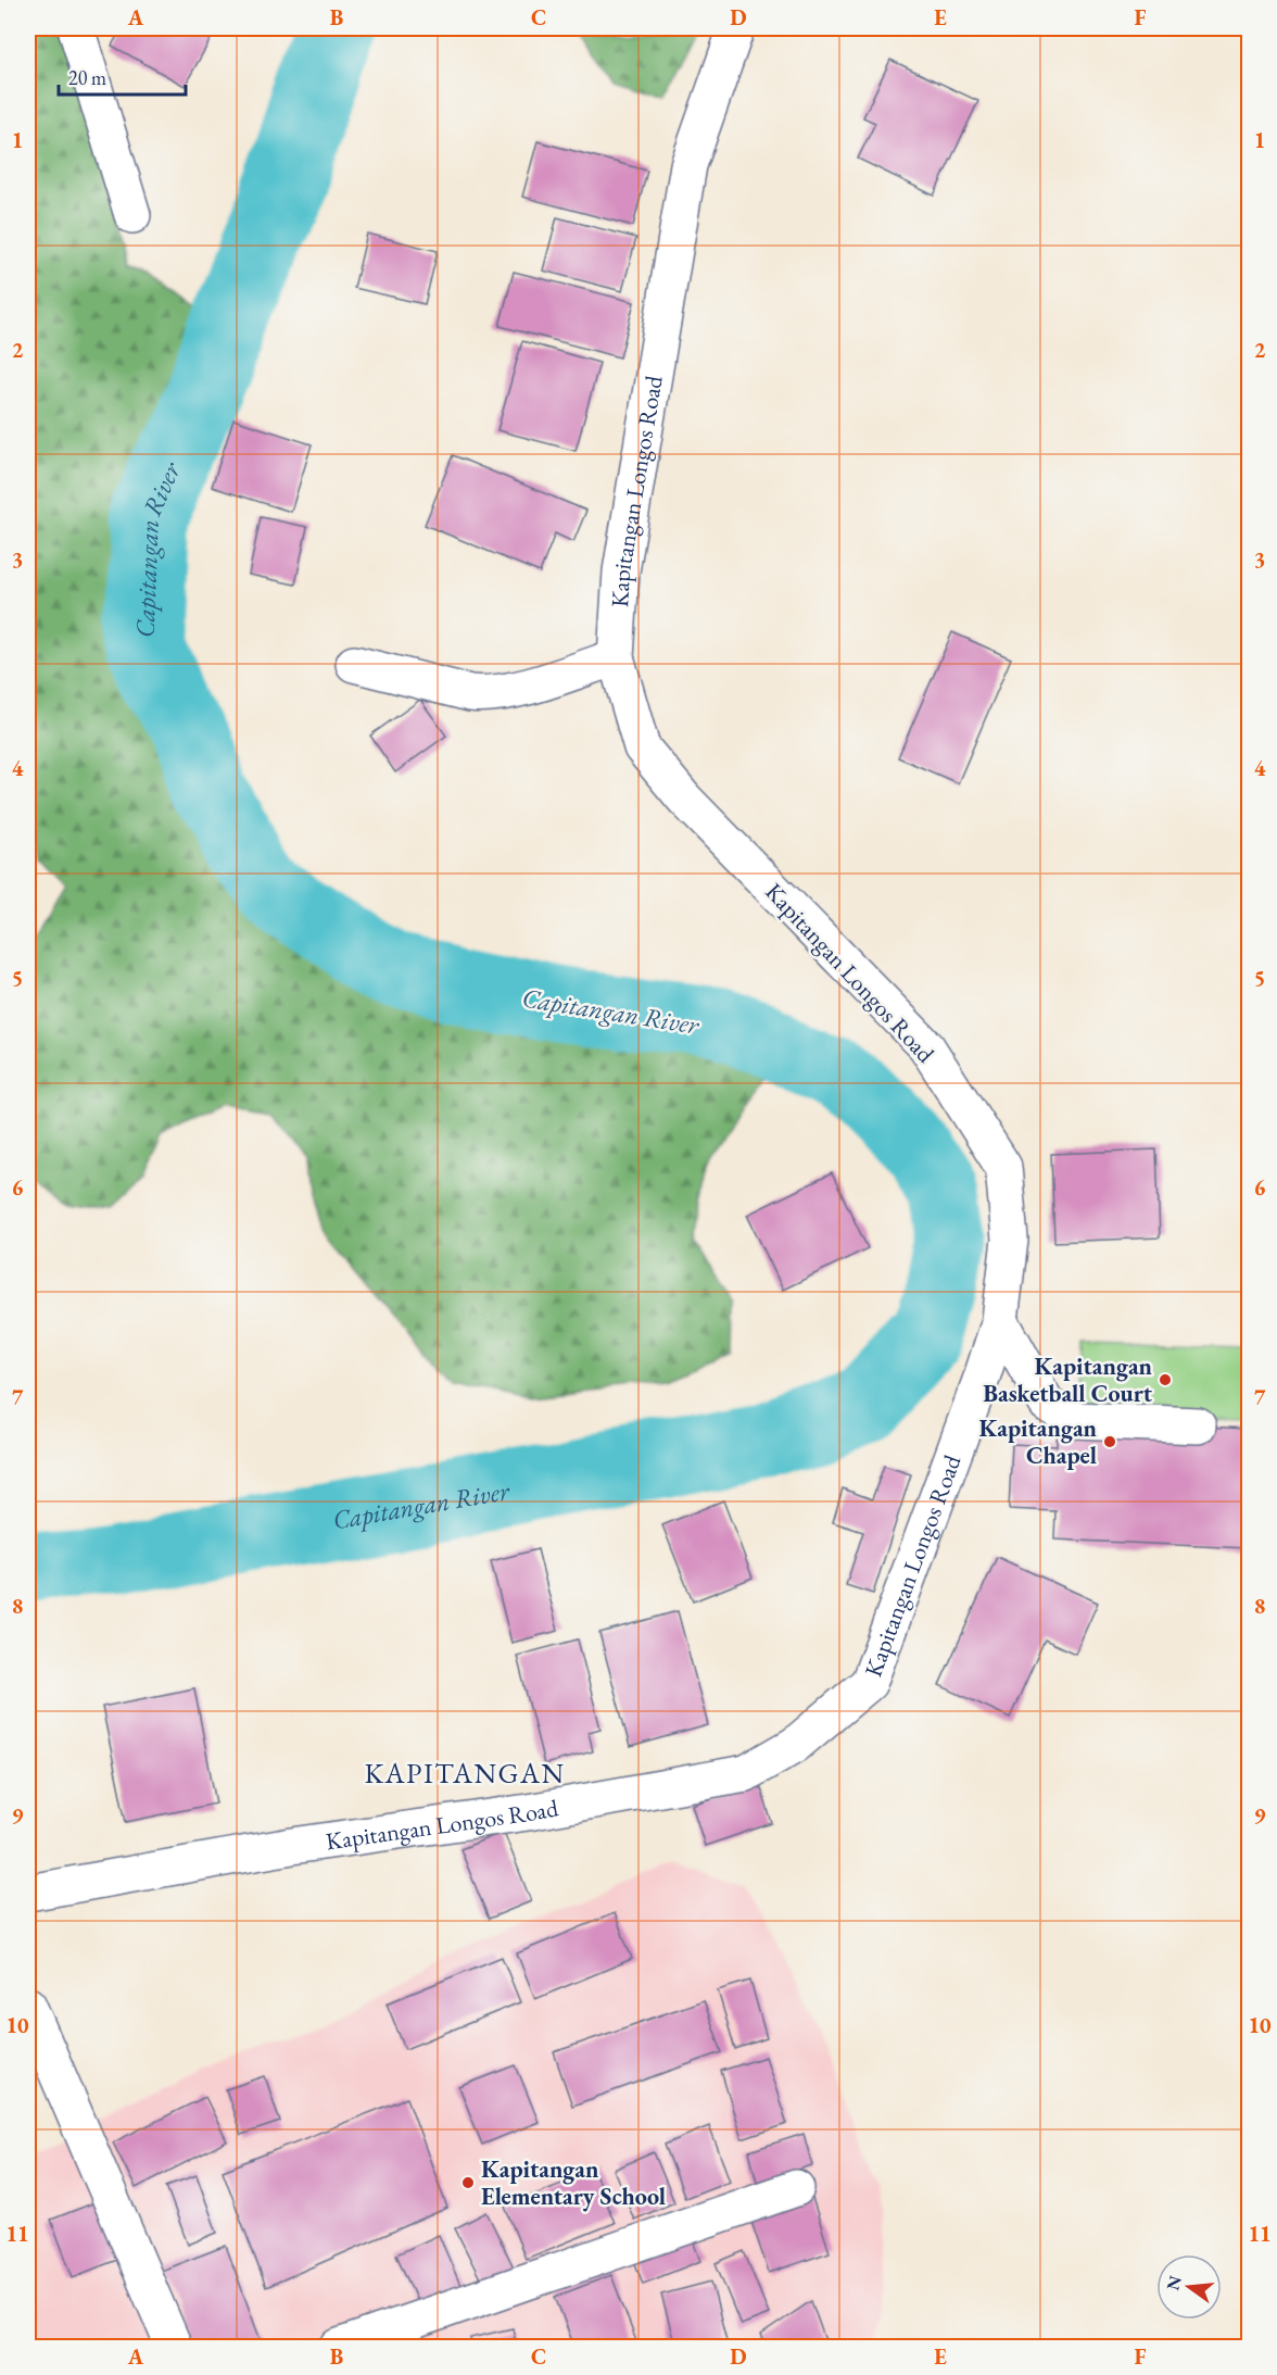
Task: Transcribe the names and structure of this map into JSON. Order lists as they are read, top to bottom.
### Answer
{
  "streets": {
    "street": ["Kapitangan Longos Road"]
  },
  "districts": ["KAPITANGAN"],
  "water": ["Capitangan River"],
  "places": ["Kapitangan Basketball Court", "Kapitangan Chapel", "Kapitangan Elementary School"],
  "scale_bar": "20 m",
  "north": "left",
  "grid": {
    "columns": [
      "A",
      "B",
      "C",
      "D",
      "E",
      "F"
    ],
    "rows": [
      "1",
      "2",
      "3",
      "4",
      "5",
      "6",
      "7",
      "8",
      "9",
      "10",
      "11"
    ]
  }
}
